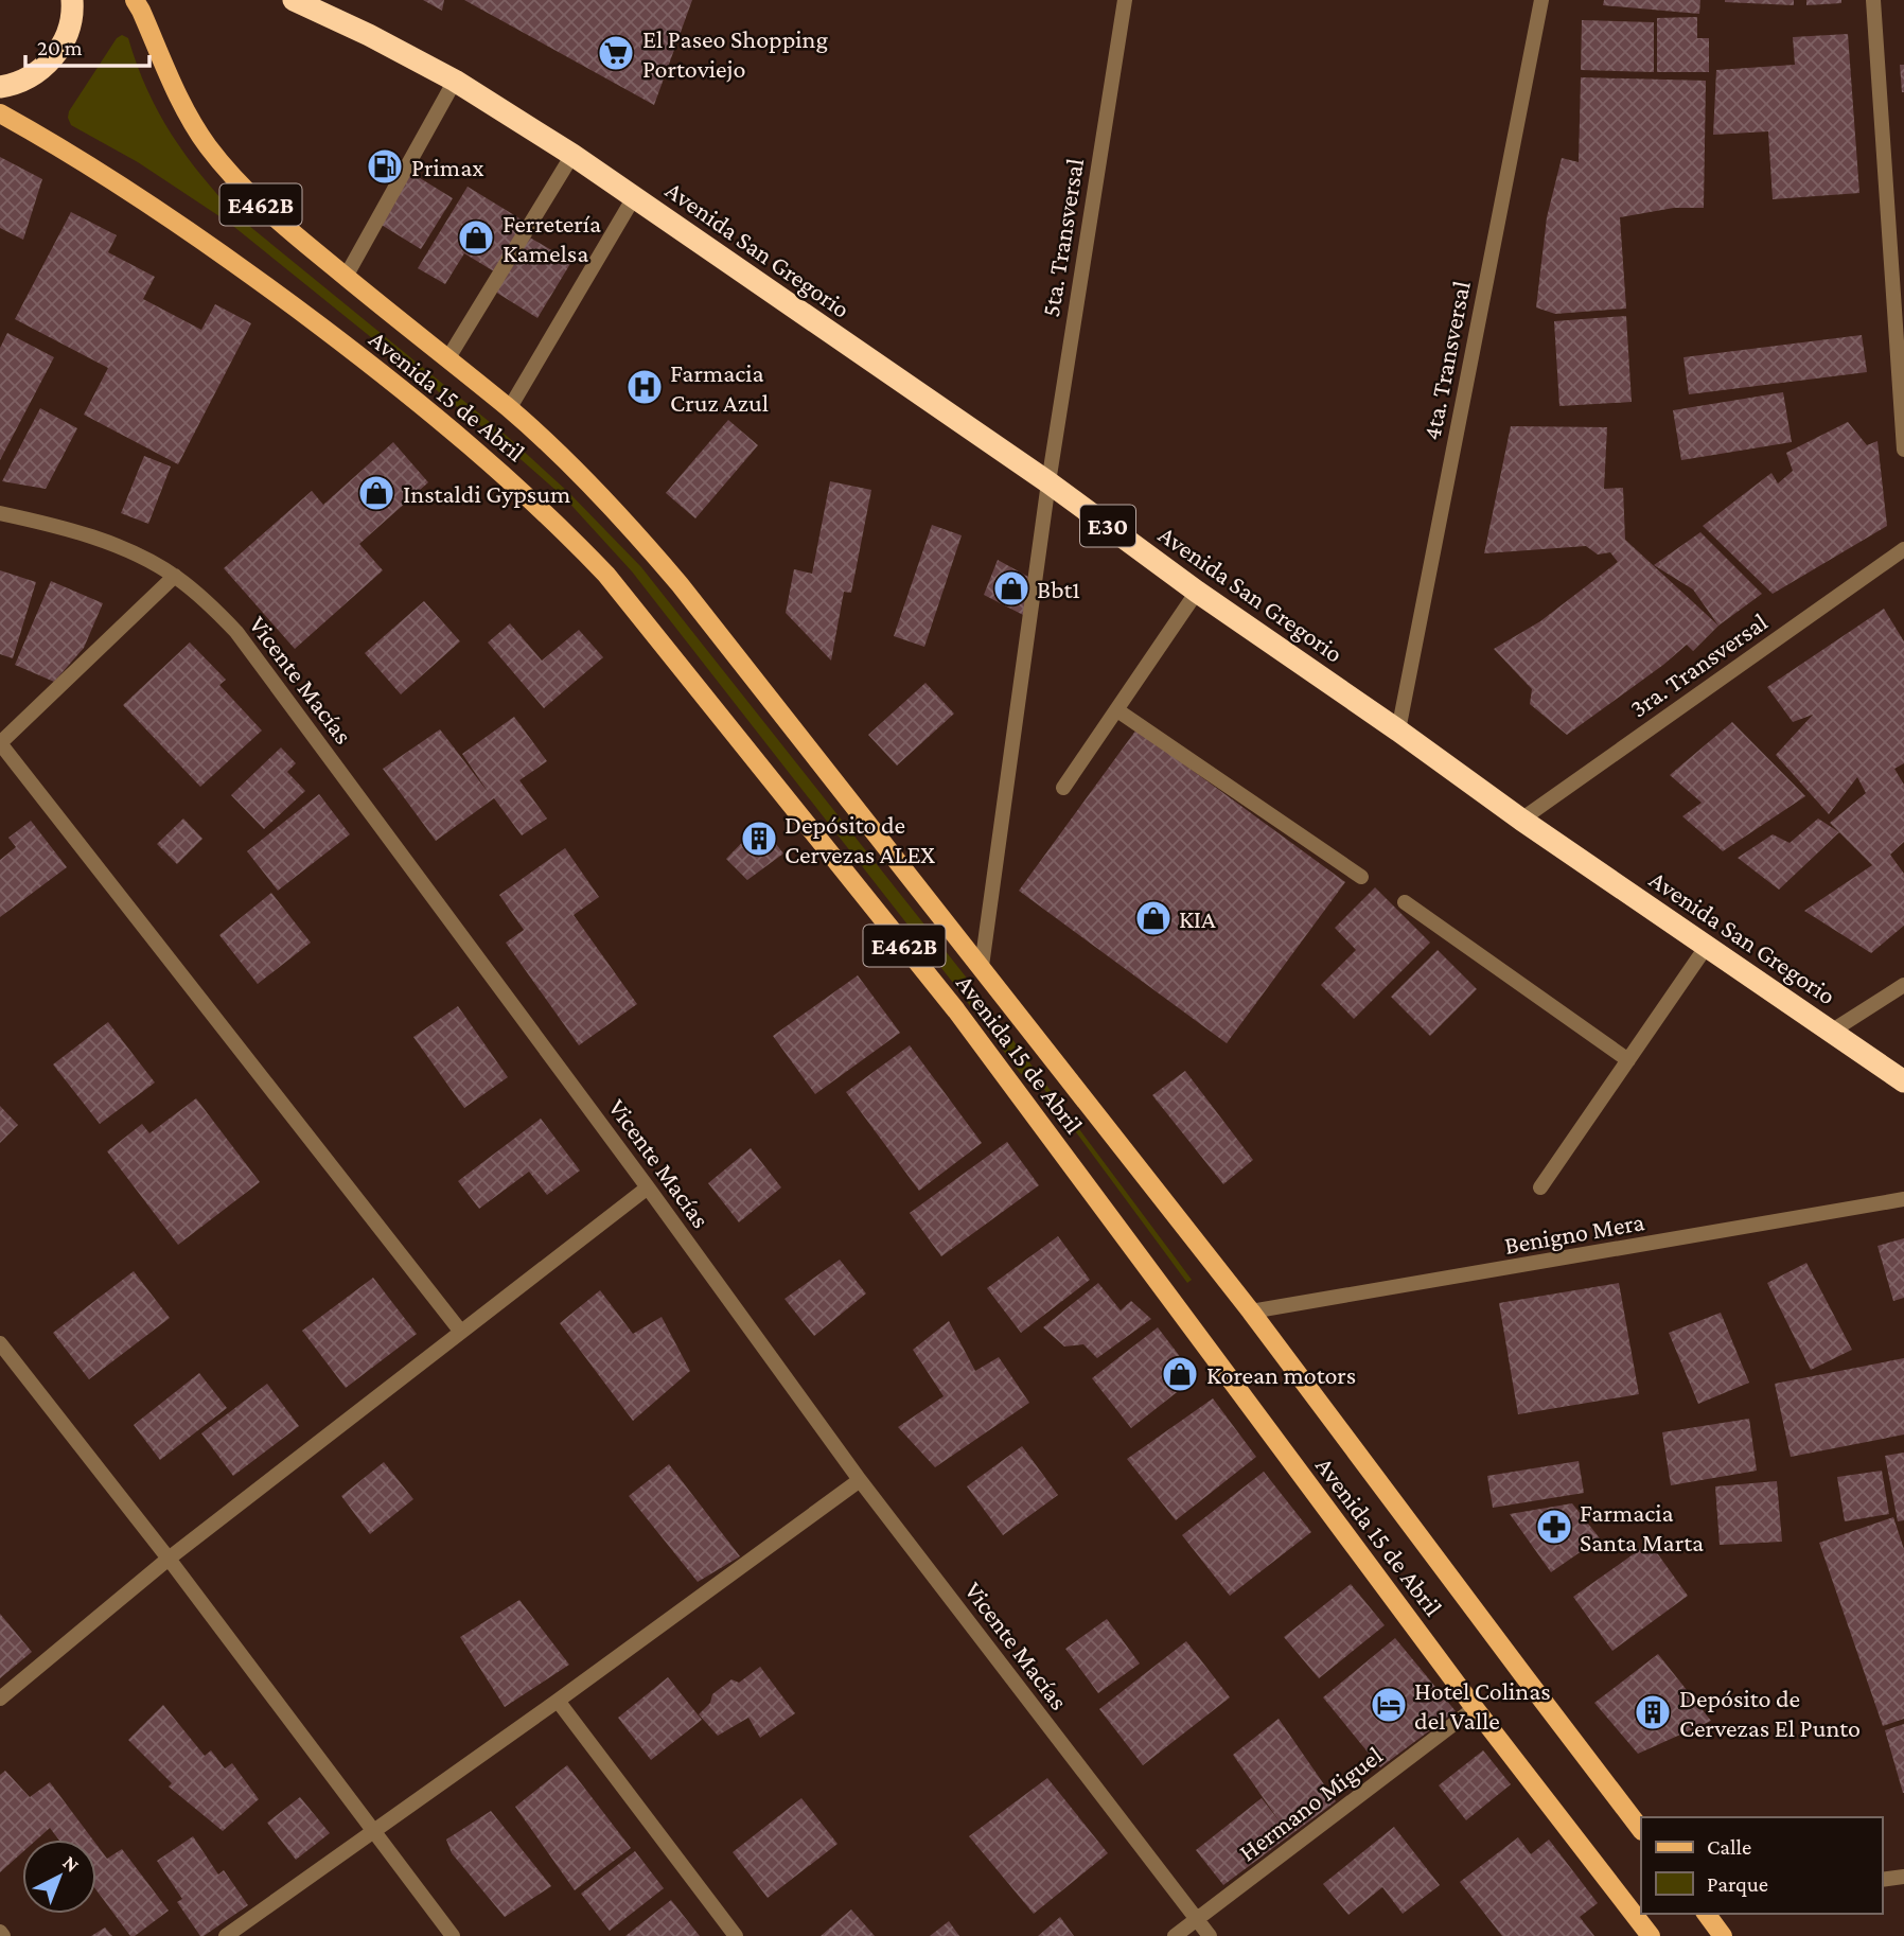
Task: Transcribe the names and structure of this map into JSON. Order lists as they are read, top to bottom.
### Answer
{
  "streets": {
    "highway": ["Avenida San Gregorio", "E30"],
    "main road": ["E462B", "Avenida 15 de Abril"],
    "street": [
      "5ta. Transversal",
      "4ta. Transversal",
      "3ra. Transversal",
      "Vicente Macías",
      "Benigno Mera",
      "Hermano Miguel"
    ]
  },
  "crossings": [
    ["5ta. Transversal", "Avenida San Gregorio"],
    ["5ta. Transversal", "Avenida 15 de Abril"],
    ["Avenida San Gregorio", "4ta. Transversal"],
    ["Avenida San Gregorio", "3ra. Transversal"],
    ["Avenida 15 de Abril", "Benigno Mera"],
    ["Avenida 15 de Abril", "Hermano Miguel"],
    ["Vicente Macías", "Hermano Miguel"]
  ],
  "places": {
    "supermarket": ["El Paseo Shopping Portoviejo"],
    "fuel station": ["Primax"],
    "shop": [
      "Ferretería Kamelsa",
      "Instaldi Gypsum",
      "Bbt1",
      "KIA",
      "Korean motors"
    ],
    "hospital": ["Farmacia Cruz Azul"],
    "building": ["Depósito de Cervezas ALEX", "Depósito de Cervezas El Punto"],
    "pharmacy": ["Farmacia Santa Marta"],
    "hotel": ["Hotel Colinas del Valle"]
  },
  "legend": ["Calle", "Parque"],
  "scale_bar": "20 m",
  "north": "top right"
}
